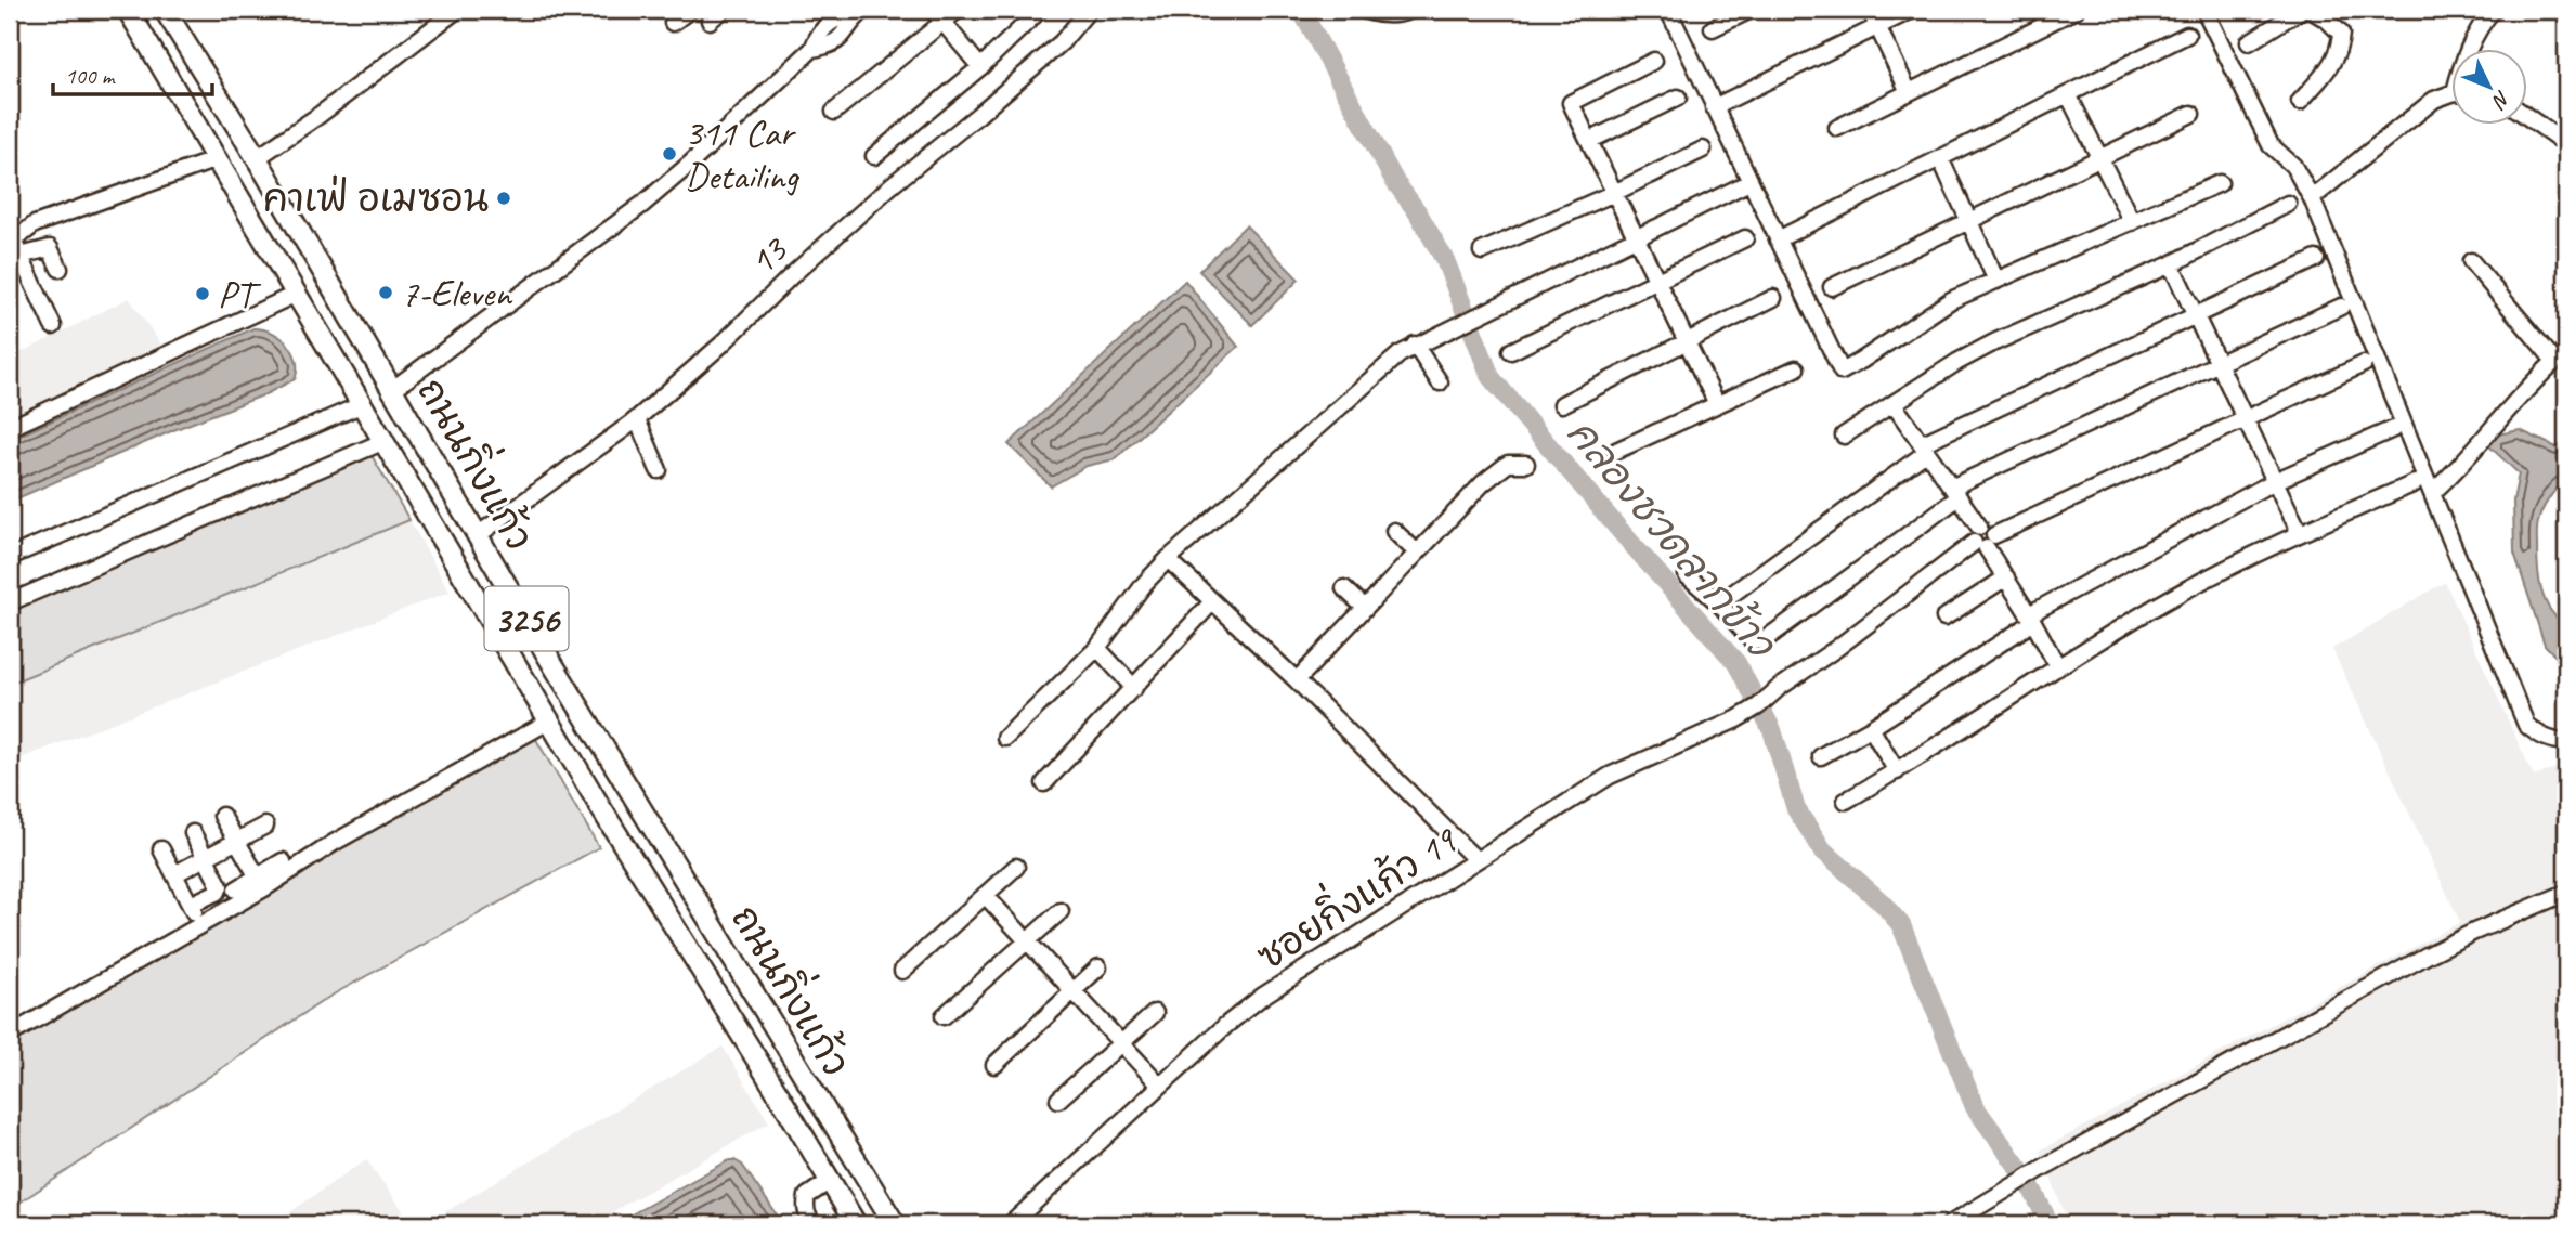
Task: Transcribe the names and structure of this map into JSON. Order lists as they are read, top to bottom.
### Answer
{
  "streets": {
    "main road": ["ถนนกิ่งแก้ว", "3256"],
    "street": ["13", "ซอยกิ่งแก้ว 19"]
  },
  "crossings": [
    ["13", "ถนนกิ่งแก้ว"]
  ],
  "water": ["คลองชวดลากข้าว"],
  "places": [
    "311 Car Detailing",
    "คาเฟ่ อเมซอน",
    "7-Eleven",
    "PT"
  ],
  "scale_bar": "100 m",
  "north": "bottom right"
}
